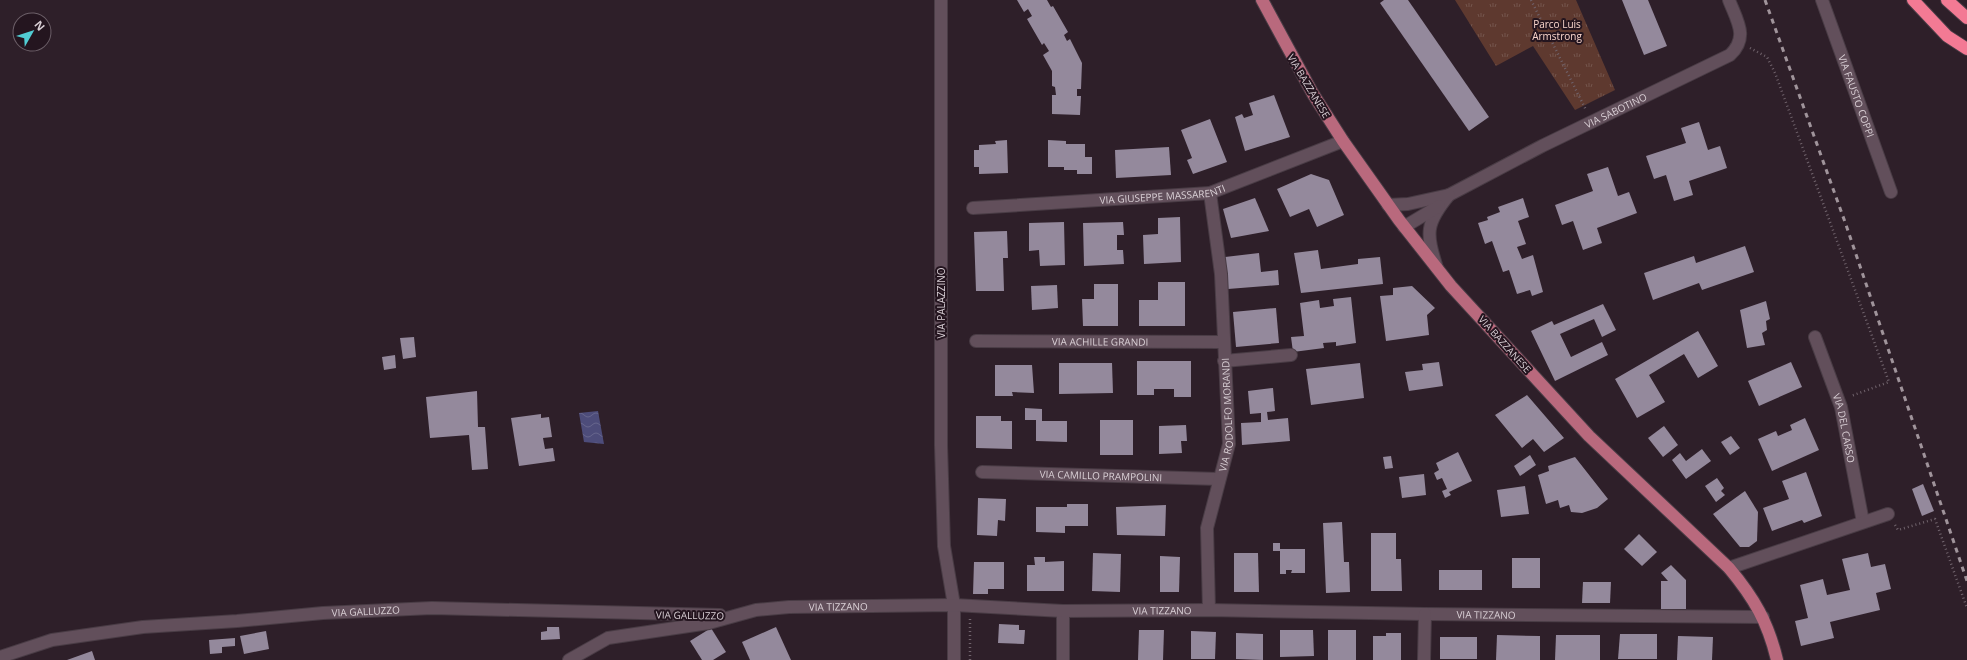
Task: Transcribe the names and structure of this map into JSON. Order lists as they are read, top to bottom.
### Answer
{
  "streets": {
    "main road": ["VIA BAZZANESE"],
    "street": [
      "VIA FAUSTO COPPI",
      "VIA SABOTINO",
      "VIA GIUSEPPE MASSARENTI",
      "VIA PALAZZINO",
      "VIA ACHILLE GRANDI",
      "VIA RODOLFO MORANDI",
      "VIA DEL CARSO",
      "VIA CAMILLO PRAMPOLINI",
      "VIA TIZZANO",
      "VIA GALLUZZO"
    ]
  },
  "crossings": [
    ["VIA BAZZANESE", "VIA GIUSEPPE MASSARENTI"],
    ["VIA BAZZANESE", "VIA TIZZANO"],
    ["VIA GIUSEPPE MASSARENTI", "VIA RODOLFO MORANDI"],
    ["VIA PALAZZINO", "VIA TIZZANO"],
    ["VIA ACHILLE GRANDI", "VIA RODOLFO MORANDI"],
    ["VIA RODOLFO MORANDI", "VIA CAMILLO PRAMPOLINI"],
    ["VIA RODOLFO MORANDI", "VIA TIZZANO"],
    ["VIA TIZZANO", "VIA GALLUZZO"]
  ],
  "parks": ["Parco Luis Armstrong"],
  "north": "top right"
}
